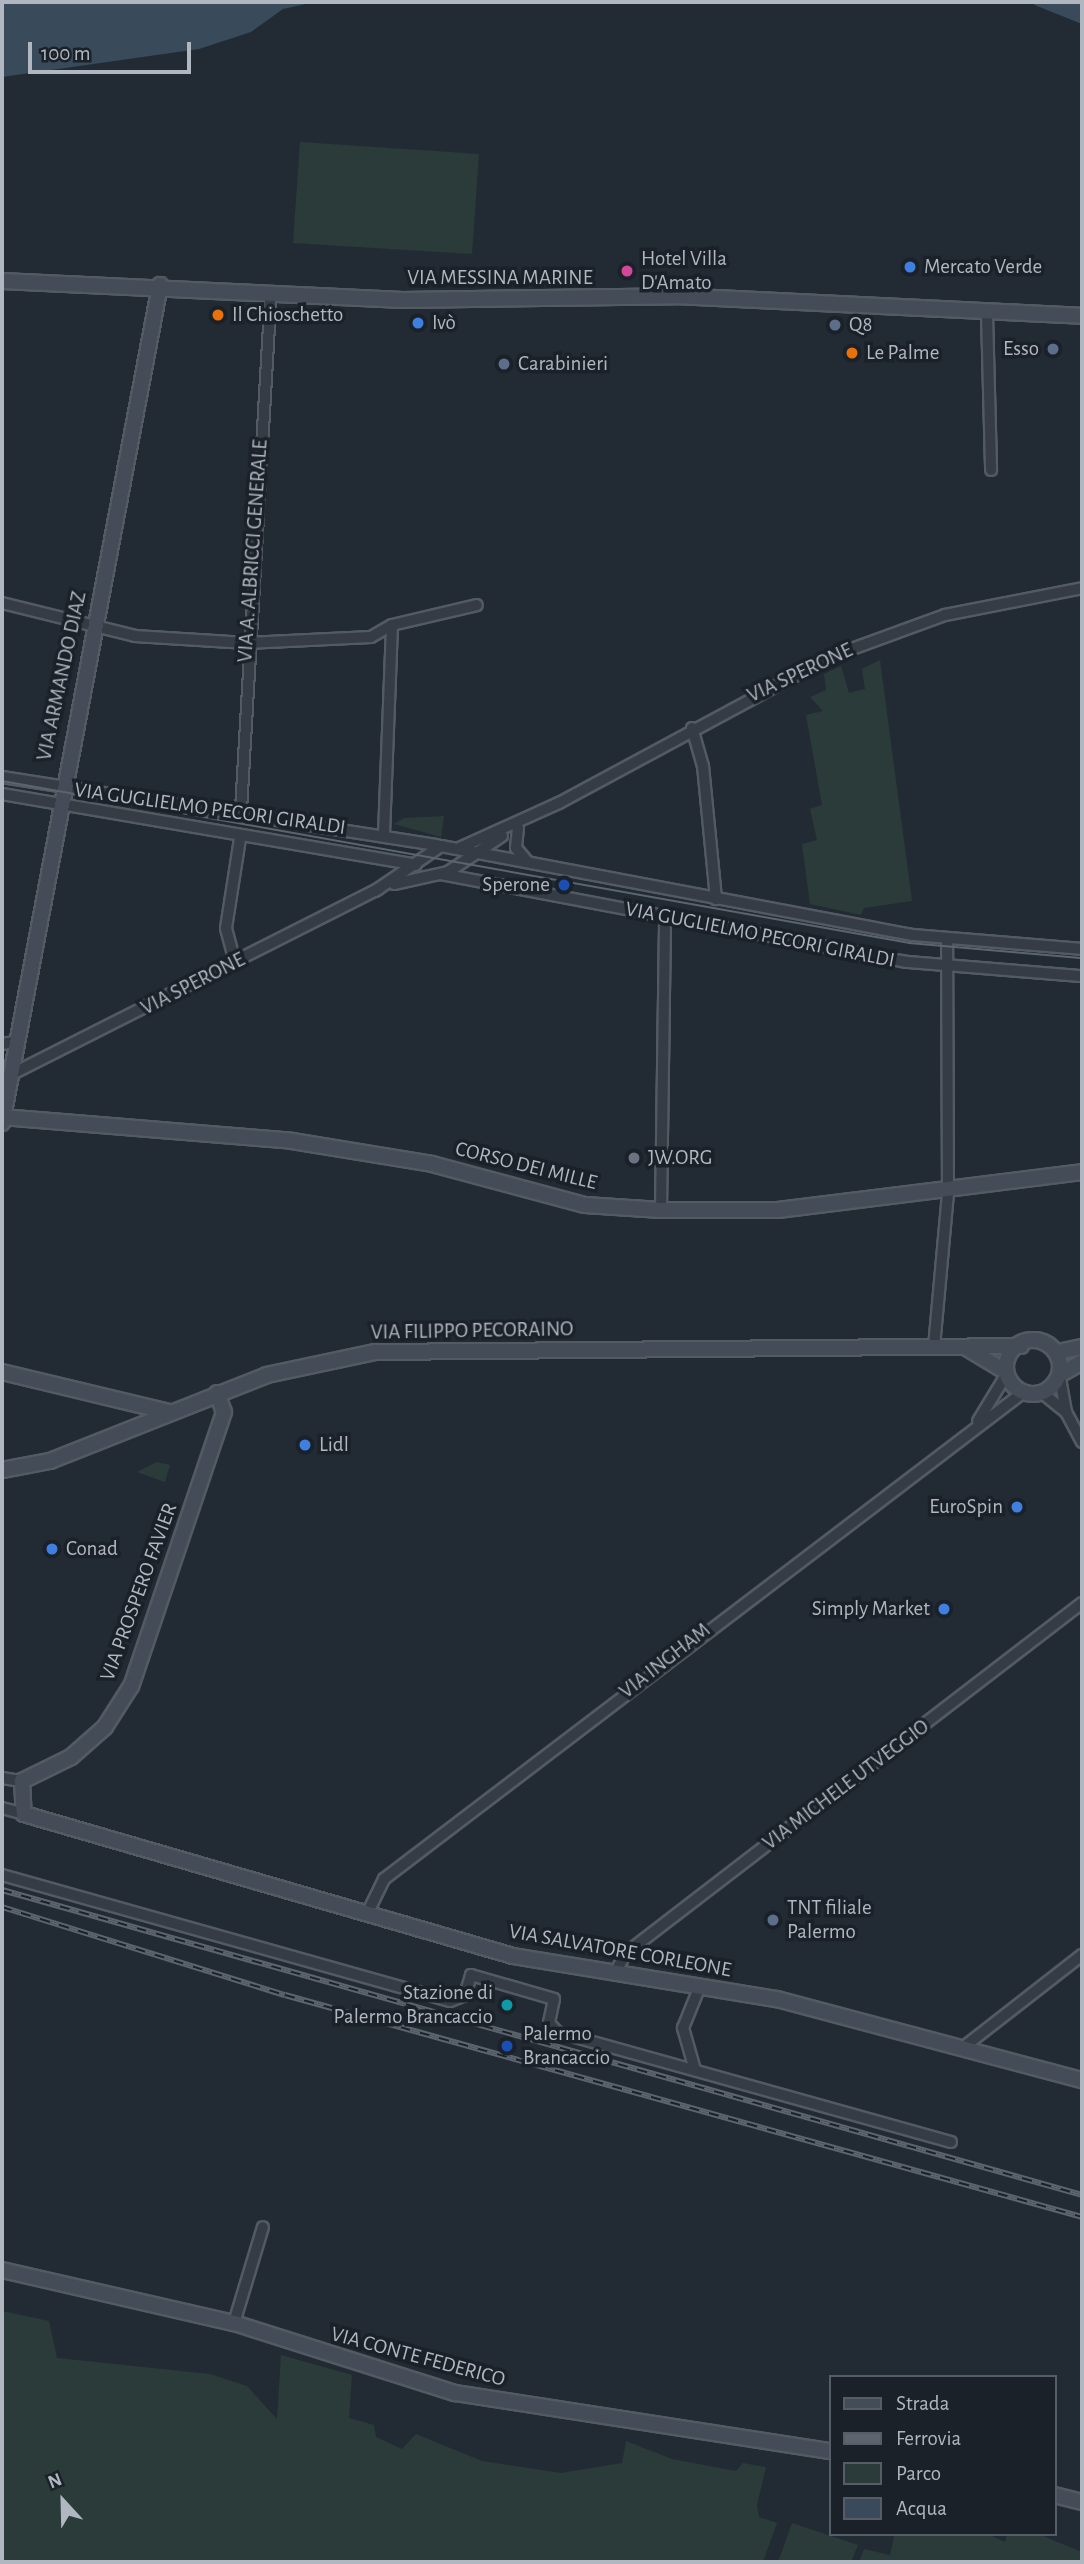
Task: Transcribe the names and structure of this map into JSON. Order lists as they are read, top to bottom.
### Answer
{
  "streets": {
    "street": [
      "VIA MESSINA MARINE",
      "VIA A. ALBRICCI GENERALE",
      "VIA SPERONE",
      "VIA ARMANDO DIAZ",
      "VIA GUGLIELMO PECORI GIRALDI",
      "CORSO DEI MILLE",
      "VIA FILIPPO PECORAINO",
      "VIA PROSPERO FAVIER",
      "VIA INGHAM",
      "VIA MICHELE UTVEGGIO",
      "VIA SALVATORE CORLEONE",
      "VIA CONTE FEDERICO"
    ]
  },
  "crossings": [
    ["VIA MESSINA MARINE", "VIA A. ALBRICCI GENERALE"],
    ["VIA MESSINA MARINE", "VIA ARMANDO DIAZ"],
    ["VIA A. ALBRICCI GENERALE", "VIA GUGLIELMO PECORI GIRALDI"],
    ["VIA SPERONE", "VIA ARMANDO DIAZ"],
    ["VIA ARMANDO DIAZ", "VIA GUGLIELMO PECORI GIRALDI"],
    ["VIA ARMANDO DIAZ", "CORSO DEI MILLE"],
    ["VIA FILIPPO PECORAINO", "VIA PROSPERO FAVIER"],
    ["VIA FILIPPO PECORAINO", "VIA INGHAM"],
    ["VIA INGHAM", "VIA SALVATORE CORLEONE"],
    ["VIA MICHELE UTVEGGIO", "VIA SALVATORE CORLEONE"]
  ],
  "places": [
    "Mercato Verde",
    "Hotel Villa D'Amato",
    "Il Chioschetto",
    "Ivò",
    "Q8",
    "Esso",
    "Le Palme",
    "Carabinieri",
    "Sperone",
    "JW.ORG",
    "Lidl",
    "EuroSpin",
    "Conad",
    "Simply Market",
    "TNT filiale Palermo",
    "Stazione di Palermo Brancaccio",
    "Palermo Brancaccio"
  ],
  "legend": [
    "Strada",
    "Ferrovia",
    "Parco",
    "Acqua"
  ],
  "scale_bar": "100 m",
  "north": "top"
}
